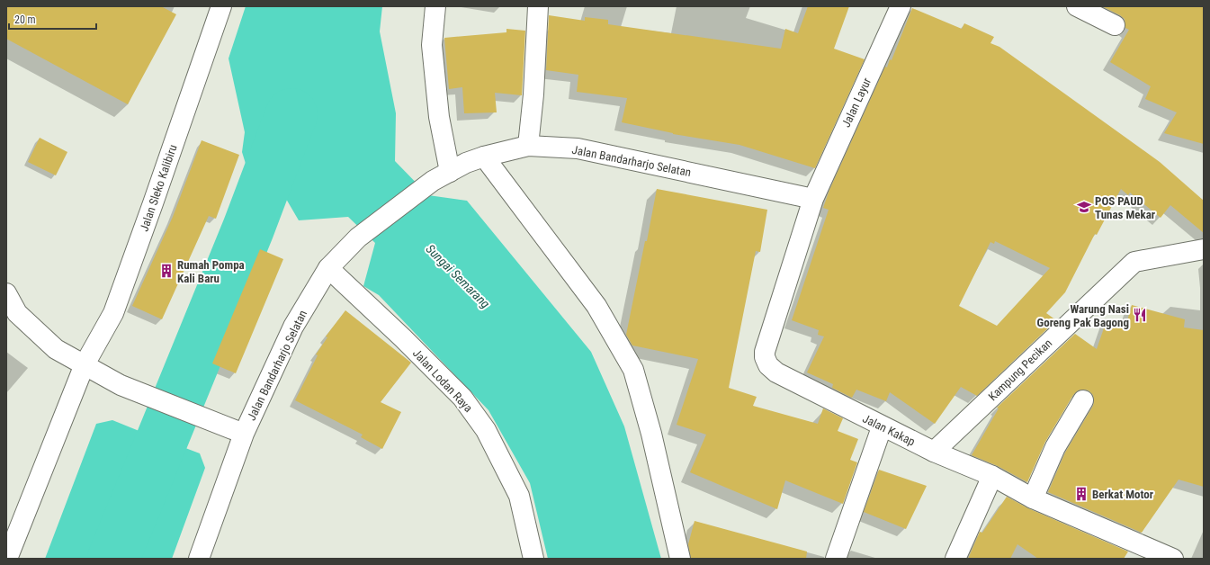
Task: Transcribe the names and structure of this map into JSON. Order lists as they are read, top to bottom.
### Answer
{
  "streets": {
    "street": [
      "Jalan Layur",
      "Jalan Bandarharjo Selatan",
      "Jalan Sleko Kalibiru",
      "Kampung Pecikan",
      "Jalan Lodan Raya",
      "Jalan Kakap"
    ]
  },
  "crossings": [
    ["Jalan Layur", "Jalan Bandarharjo Selatan"],
    ["Jalan Layur", "Jalan Kakap"],
    ["Jalan Bandarharjo Selatan", "Jalan Sleko Kalibiru"],
    ["Jalan Bandarharjo Selatan", "Jalan Lodan Raya"],
    ["Jalan Bandarharjo Selatan", "Jalan Kakap"],
    ["Kampung Pecikan", "Jalan Kakap"]
  ],
  "water": ["Sungai Semarang"],
  "places": {
    "school or university": ["POS PAUD Tunas Mekar"],
    "building": ["Rumah Pompa Kali Baru", "Berkat Motor"],
    "restaurant": ["Warung Nasi Goreng Pak Bagong"]
  },
  "scale_bar": "20 m"
}
